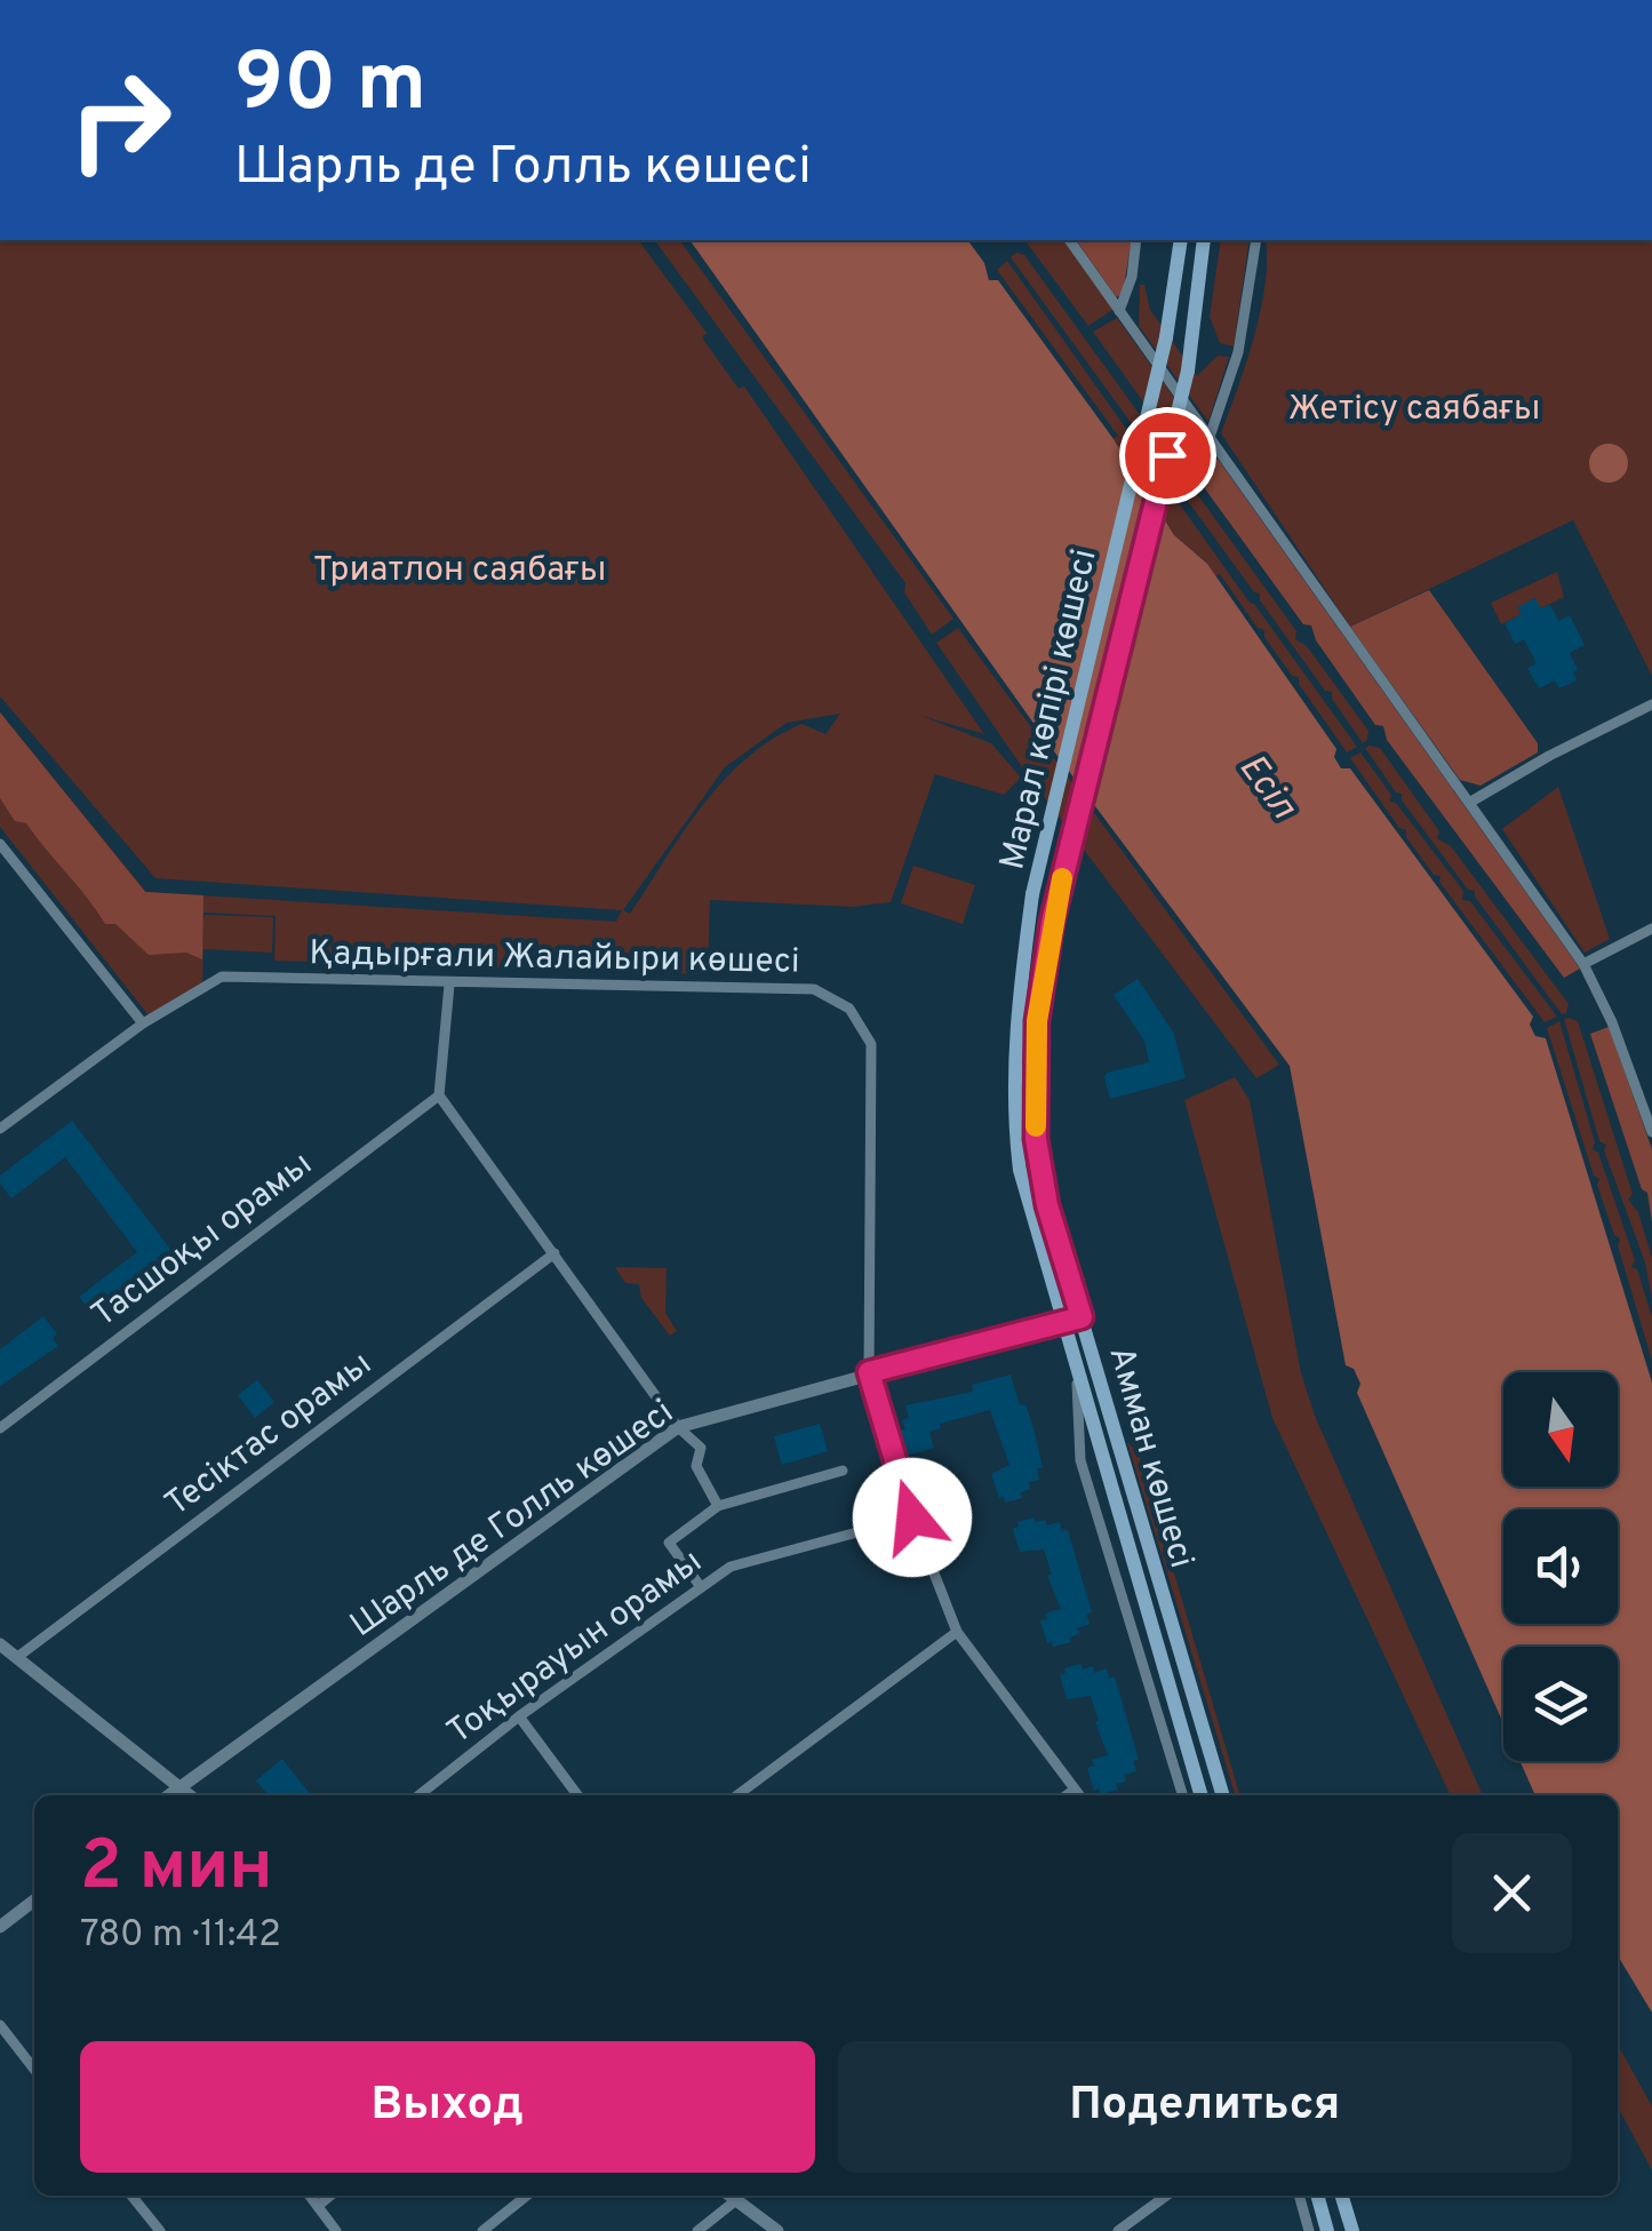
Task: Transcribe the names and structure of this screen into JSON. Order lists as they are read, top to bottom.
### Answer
{
  "streets": {
    "main road": ["Марал көпірі көшесі", "Амман көшесі"],
    "street": [
      "Қадырғали Жалайыри көшесі",
      "Тасшоқы орамы",
      "Тесіктас орамы",
      "Шарль де Голль көшесі",
      "Тоқырауын орамы"
    ]
  },
  "crossings": [
    ["Марал көпірі көшесі", "Амман көшесі"],
    ["Қадырғали Жалайыри көшесі", "Шарль де Голль көшесі"],
    ["Қадырғали Жалайыри көшесі", "Тоқырауын орамы"],
    ["Амман көшесі", "Шарль де Голль көшесі"]
  ],
  "water": ["Есіл"],
  "parks": ["Жетісу саябағы", "Триатлон саябағы"],
  "north": "bottom",
  "page": {
    "turn": ["90 m", "Шарль де Голль көшесі"],
    "heading": ["2 мин", "780 m · 11:42"],
    "buttons": ["Выход", "Поделиться"]
  }
}
